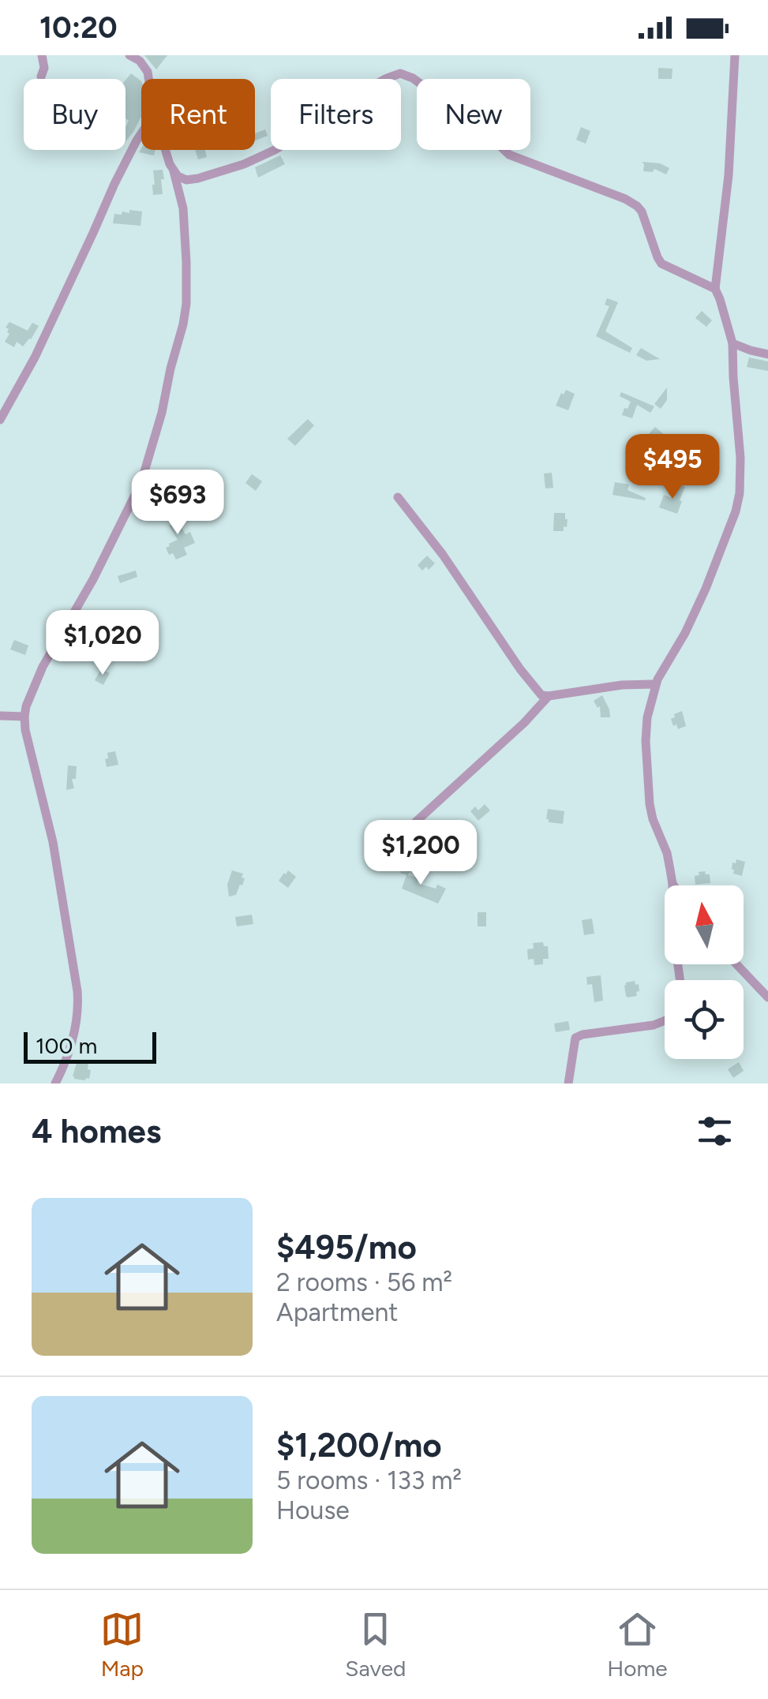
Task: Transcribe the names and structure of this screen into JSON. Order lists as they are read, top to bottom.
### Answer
{
  "scale_bar": "100 m",
  "north": "top",
  "page": {
    "status": "10:20",
    "chip": [
      "Buy",
      "Rent",
      "Filters",
      "New"
    ],
    "price": [
      "$495",
      "$693",
      "$1,020",
      "$1,200"
    ],
    "scale": "100 m",
    "heading": "4 homes",
    "list": [
      {
        "name": "$495/mo",
        "note": "2 rooms · 56 m² · Apartment"
      },
      {
        "name": "$1,200/mo",
        "note": "5 rooms · 133 m² · House"
      }
    ],
    "tabs": ["Map", "Saved", "Home"]
  }
}
